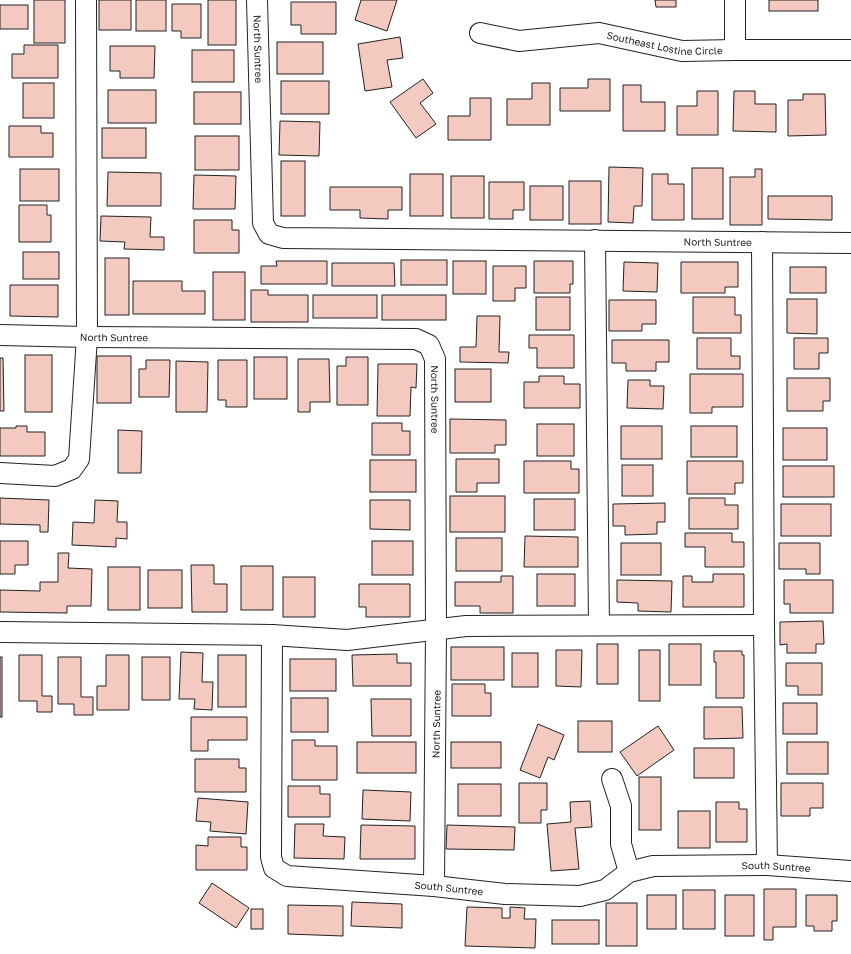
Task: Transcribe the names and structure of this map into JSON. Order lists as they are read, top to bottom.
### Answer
{
  "streets": {
    "street": ["Southeast Lostine Circle", "North Suntree", "South Suntree"]
  },
  "crossings": [
    ["North Suntree", "South Suntree"]
  ]
}
